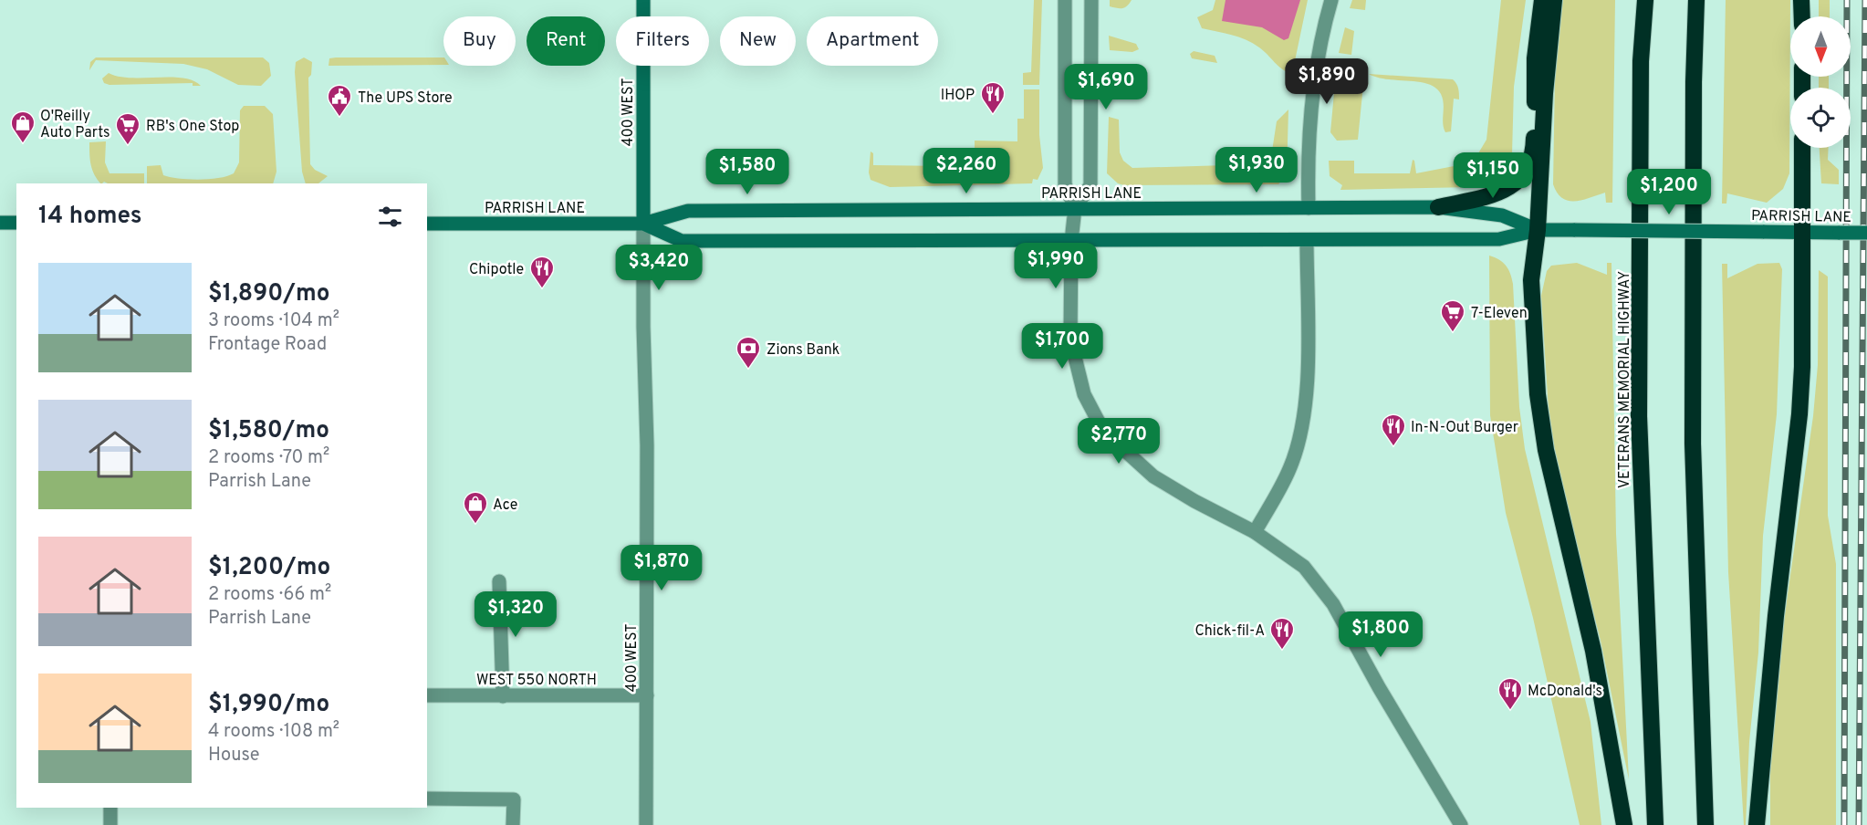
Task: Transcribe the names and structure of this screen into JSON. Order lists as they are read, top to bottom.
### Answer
{
  "streets": {
    "highway": ["VETERANS MEMORIAL HIGHWAY"],
    "main road": ["400 WEST", "PARRISH LANE"],
    "street": ["WEST 550 NORTH"]
  },
  "crossings": [
    ["400 WEST", "PARRISH LANE"],
    ["400 WEST", "WEST 550 NORTH"]
  ],
  "places": {
    "restaurant": [
      "IHOP",
      "Chipotle",
      "In-N-Out Burger",
      "Chick-fil-A",
      "McDonald's"
    ],
    "public building": ["The UPS Store"],
    "shop": ["O'Reilly Auto Parts", "Ace"],
    "supermarket": ["RB's One Stop", "7-Eleven"],
    "bank": ["Zions Bank"]
  },
  "north": "bottom",
  "page": {
    "chip": [
      "Buy",
      "Rent",
      "Filters",
      "New",
      "Apartment"
    ],
    "price": [
      "$1,890",
      "$1,690",
      "$1,930",
      "$2,260",
      "$1,580",
      "$1,150",
      "$1,200",
      "$1,990",
      "$3,420",
      "$1,700",
      "$2,770",
      "$1,870",
      "$1,320",
      "$1,800"
    ],
    "heading": "14 homes",
    "list": [
      {
        "name": "$1,890/mo",
        "note": "3 rooms · 104 m² · Frontage Road"
      },
      {
        "name": "$1,580/mo",
        "note": "2 rooms · 70 m² · Parrish Lane"
      },
      {
        "name": "$1,200/mo",
        "note": "2 rooms · 66 m² · Parrish Lane"
      },
      {
        "name": "$1,990/mo",
        "note": "4 rooms · 108 m² · House"
      }
    ]
  }
}
